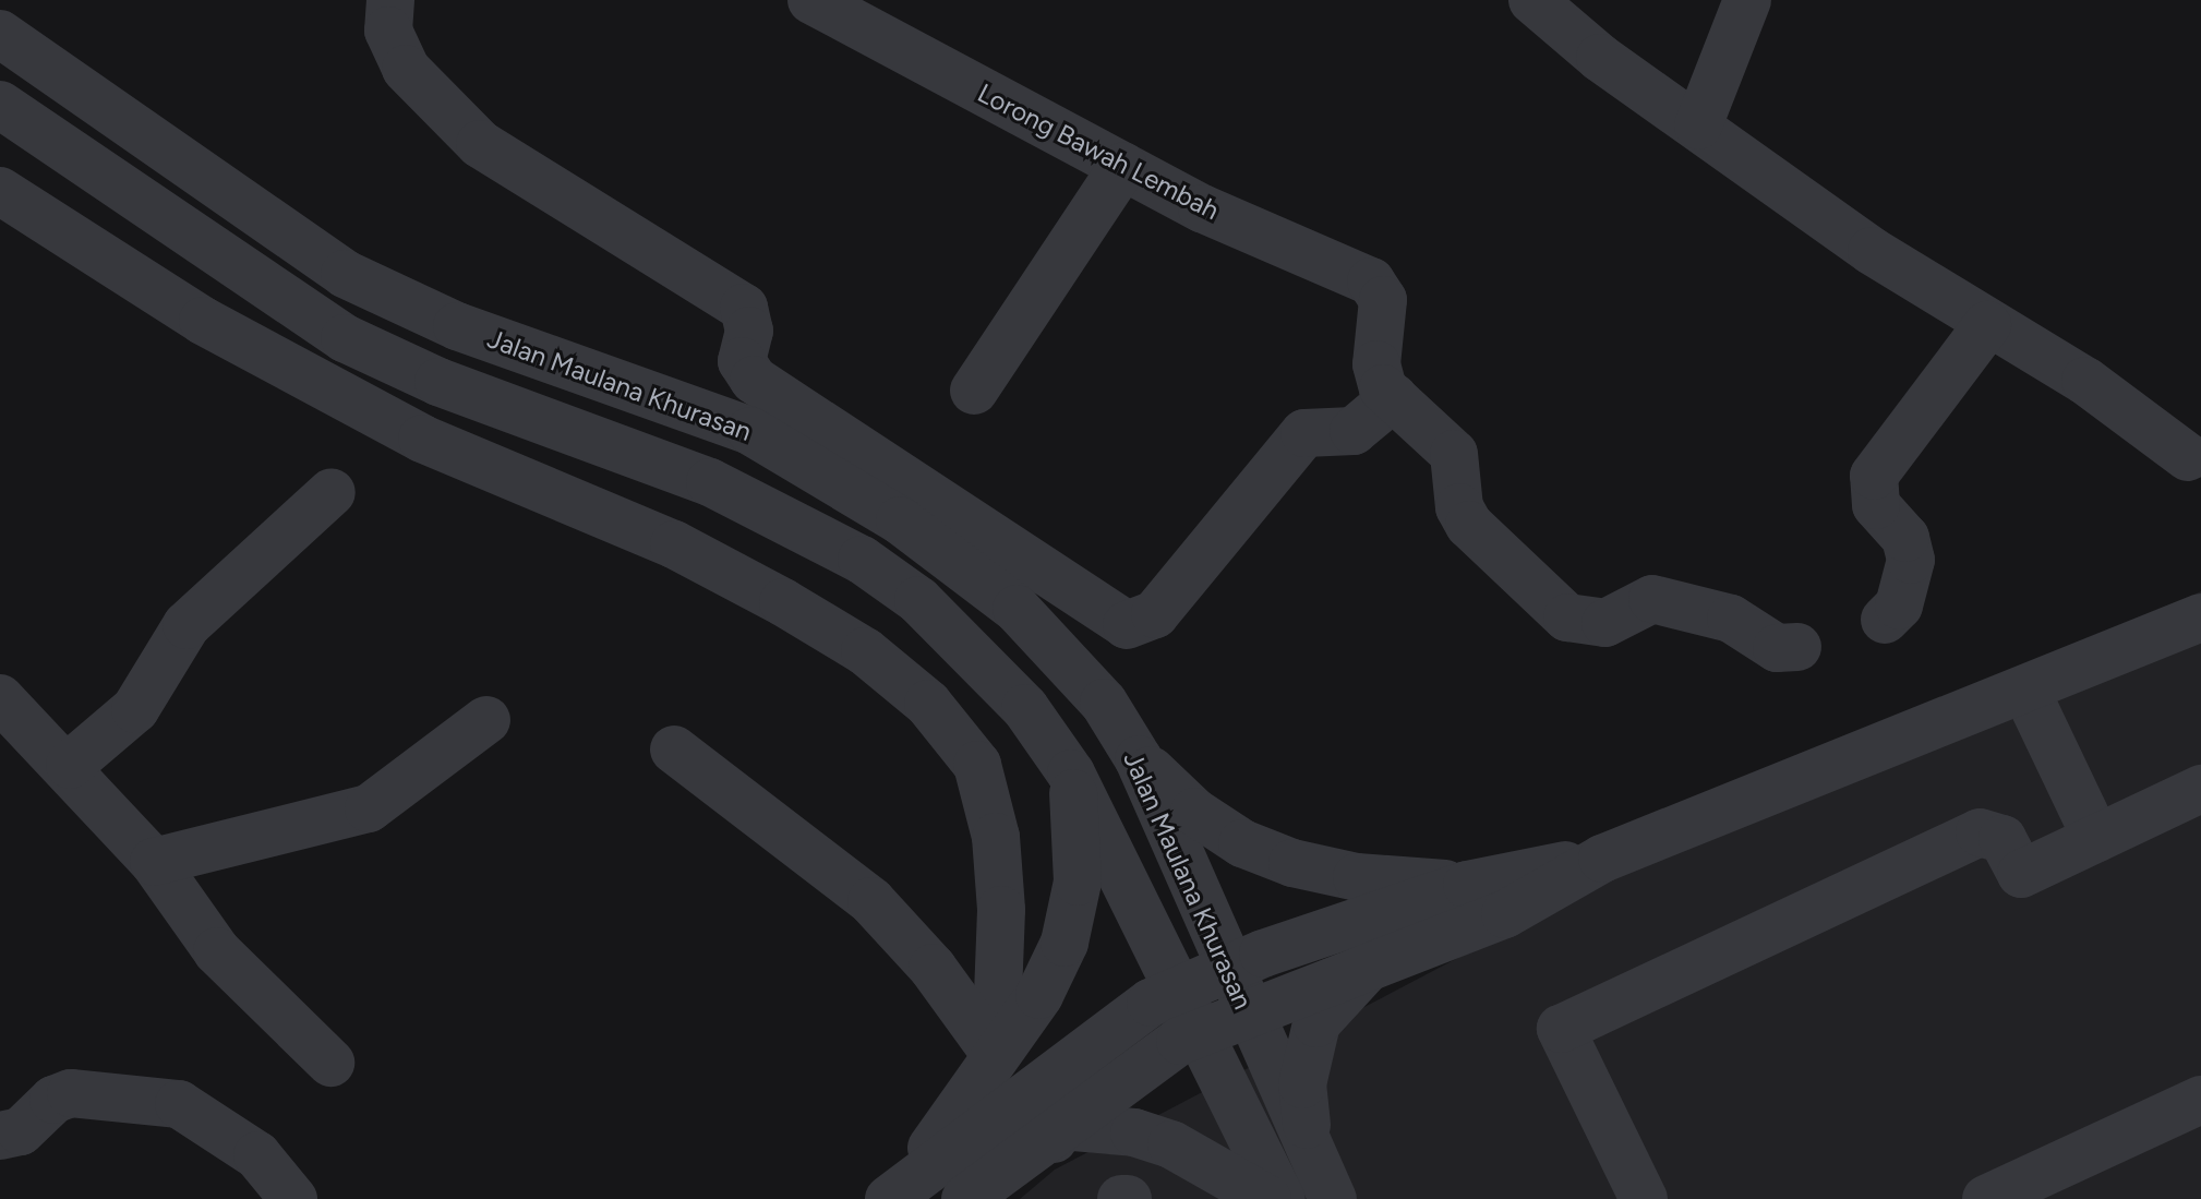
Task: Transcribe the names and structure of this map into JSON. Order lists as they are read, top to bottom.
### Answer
{
  "streets": {
    "street": ["Lorong Bawah Lembah", "Jalan Maulana Khurasan"]
  }
}
